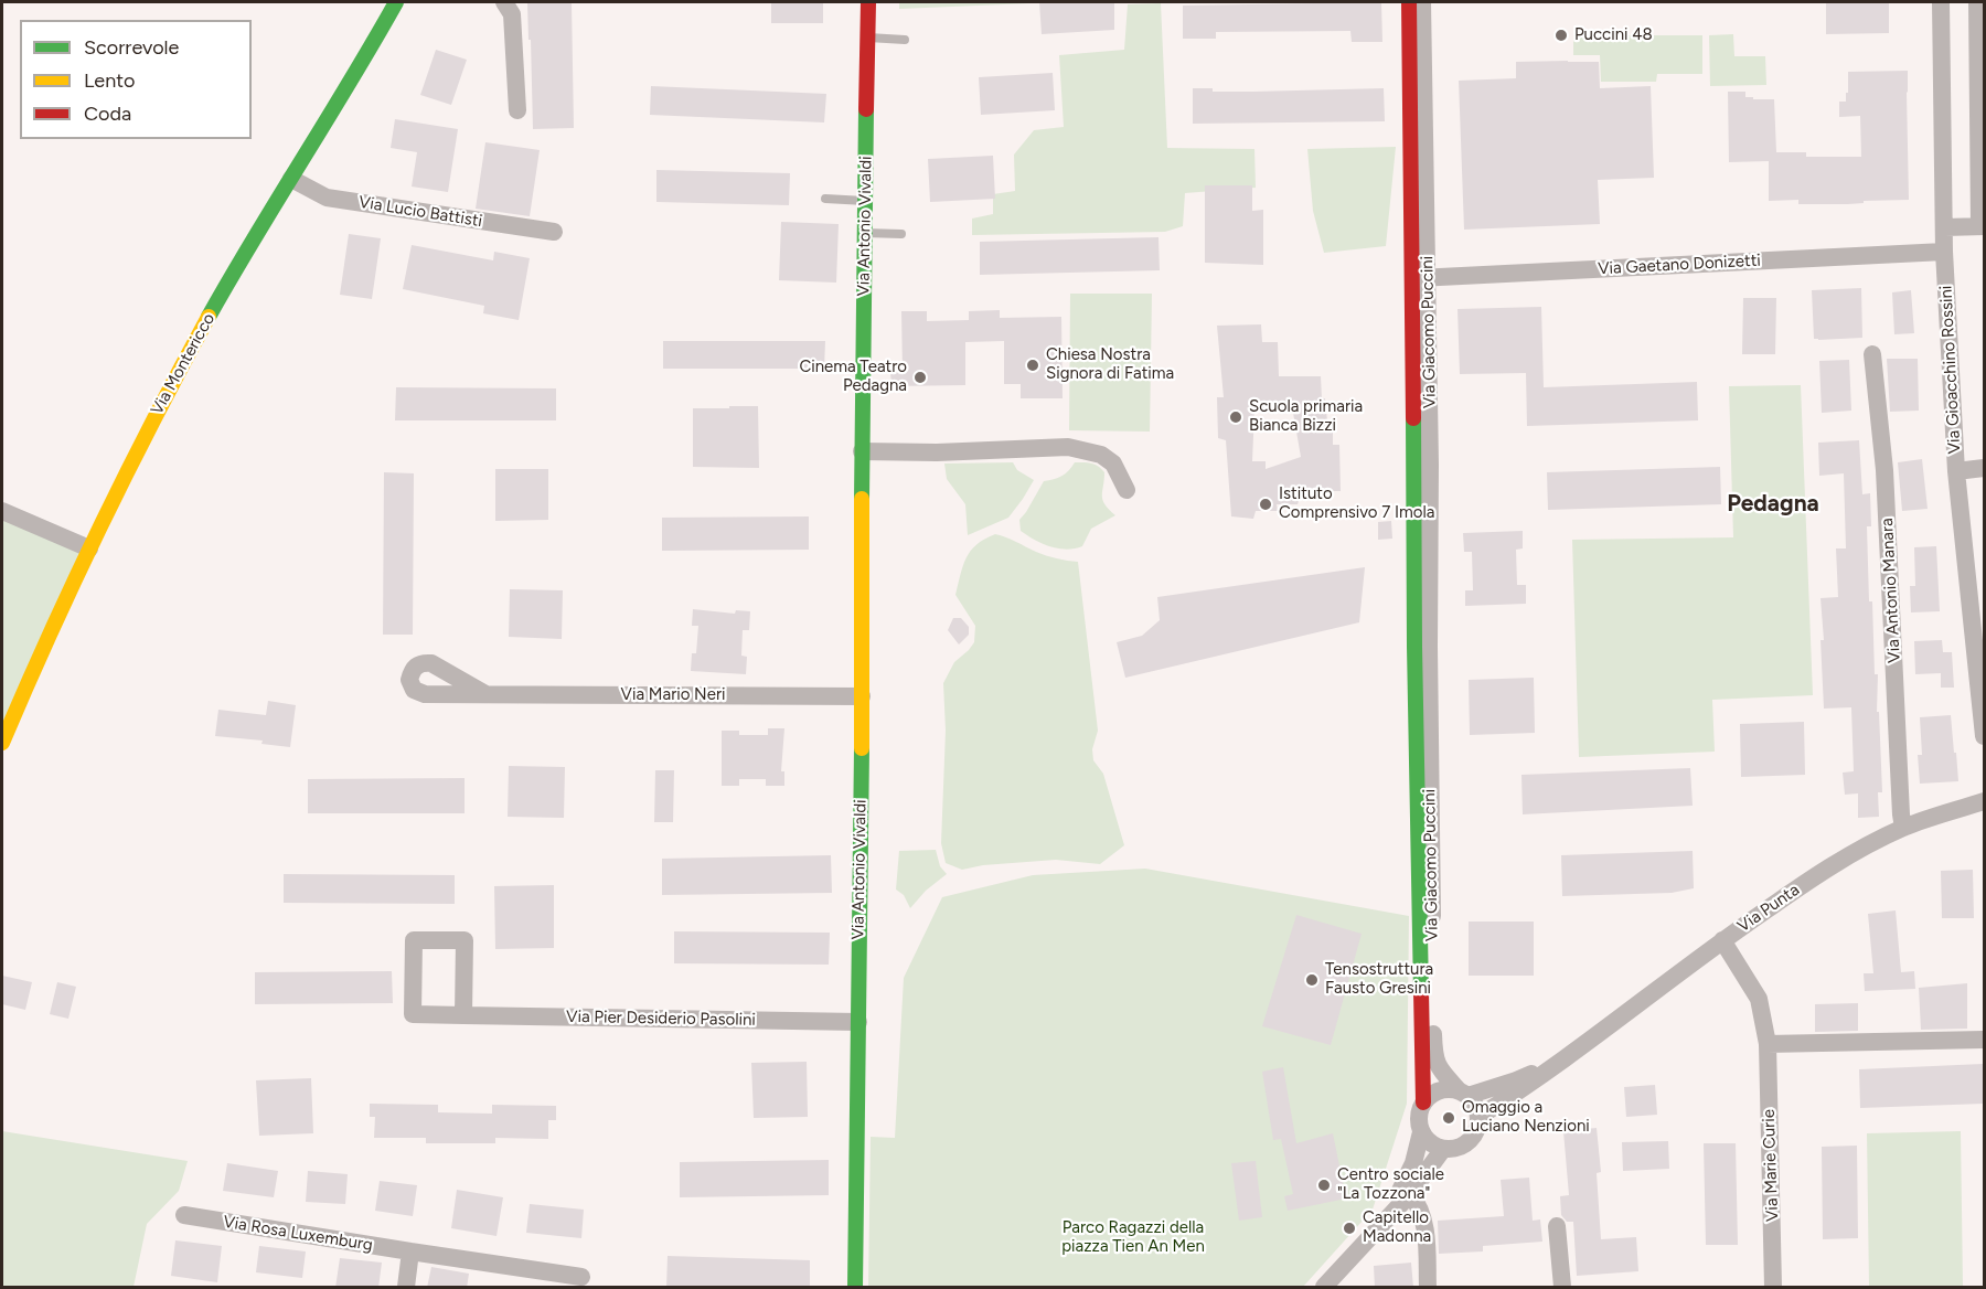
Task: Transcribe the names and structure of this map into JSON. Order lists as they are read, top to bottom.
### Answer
{
  "streets": {
    "street": [
      "Via Lucio Battisti",
      "Via Antonio Vivaldi",
      "Via Gaetano Donizetti",
      "Via Giacomo Puccini",
      "Via Montericco",
      "Via Gioacchino Rossini",
      "Via Antonio Manara",
      "Via Mario Neri",
      "Via Punta",
      "Via Pier Desiderio Pasolini",
      "Via Marie Curie",
      "Via Rosa Luxemburg"
    ]
  },
  "crossings": [
    ["Via Lucio Battisti", "Via Montericco"],
    ["Via Antonio Vivaldi", "Via Mario Neri"],
    ["Via Antonio Vivaldi", "Via Pier Desiderio Pasolini"],
    ["Via Gaetano Donizetti", "Via Giacomo Puccini"],
    ["Via Gaetano Donizetti", "Via Gioacchino Rossini"],
    ["Via Giacomo Puccini", "Via Punta"],
    ["Via Antonio Manara", "Via Punta"],
    ["Via Punta", "Via Marie Curie"]
  ],
  "districts": ["Pedagna"],
  "parks": ["Parco Ragazzi della piazza Tien An Men"],
  "places": [
    "Puccini 48",
    "Chiesa Nostra Signora di Fatima",
    "Cinema Teatro Pedagna",
    "Scuola primaria Bianca Bizzi",
    "Istituto Comprensivo 7 Imola",
    "Tensostruttura Fausto Gresini",
    "Omaggio a Luciano Nenzioni",
    "Centro sociale \"La Tozzona\"",
    "Capitello Madonna"
  ],
  "legend": ["Scorrevole", "Lento", "Coda"]
}
